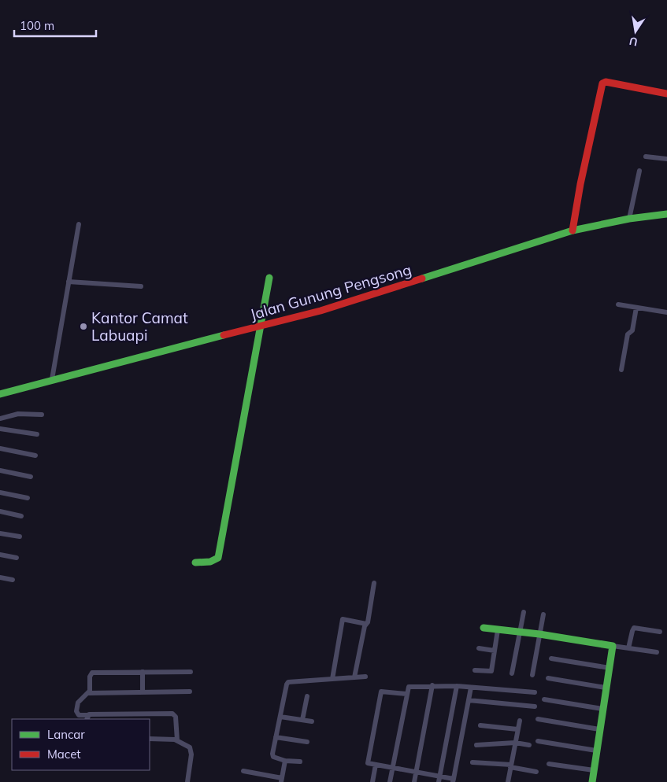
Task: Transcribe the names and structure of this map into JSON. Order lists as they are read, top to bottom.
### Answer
{
  "streets": {
    "street": ["Jalan Gunung Pengsong"]
  },
  "places": ["Kantor Camat Labuapi"],
  "legend": ["Lancar", "Macet"],
  "scale_bar": "100 m",
  "north": "bottom"
}
